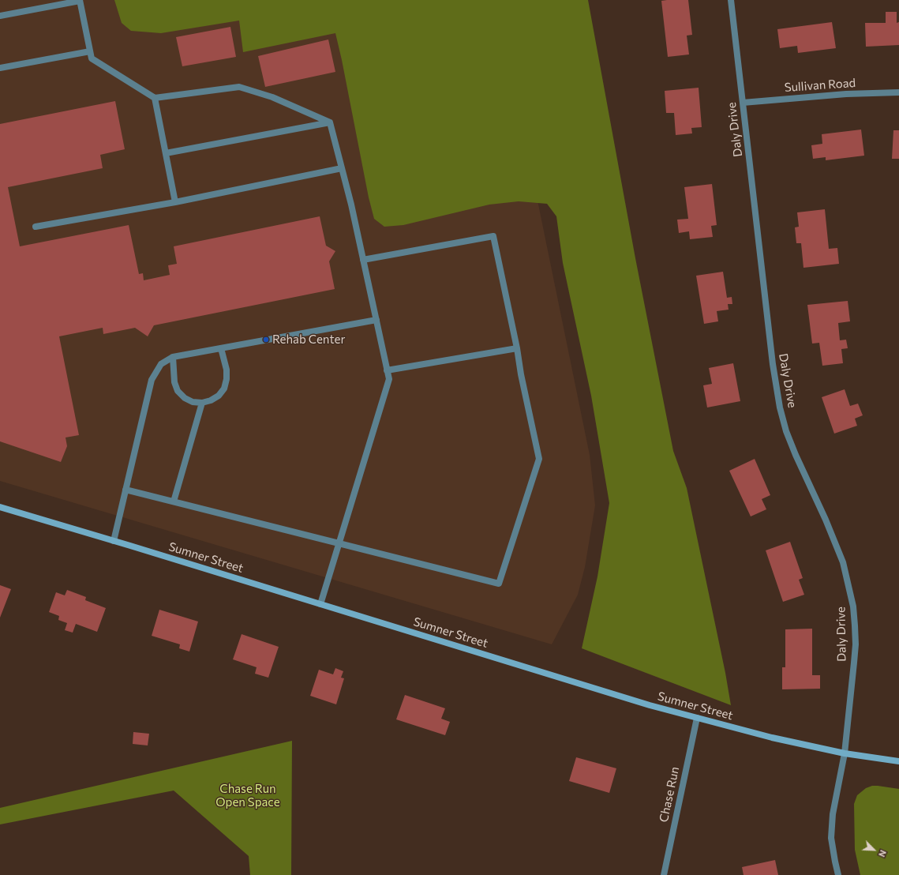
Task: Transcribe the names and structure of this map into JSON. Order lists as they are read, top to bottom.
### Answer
{
  "streets": {
    "main road": ["Sumner Street"],
    "street": ["Sullivan Road", "Daly Drive", "Chase Run"]
  },
  "crossings": [
    ["Sullivan Road", "Daly Drive"],
    ["Daly Drive", "Sumner Street"],
    ["Sumner Street", "Chase Run"]
  ],
  "parks": ["Chase Run Open Space"],
  "places": ["Rehab Center"],
  "north": "bottom right"
}
